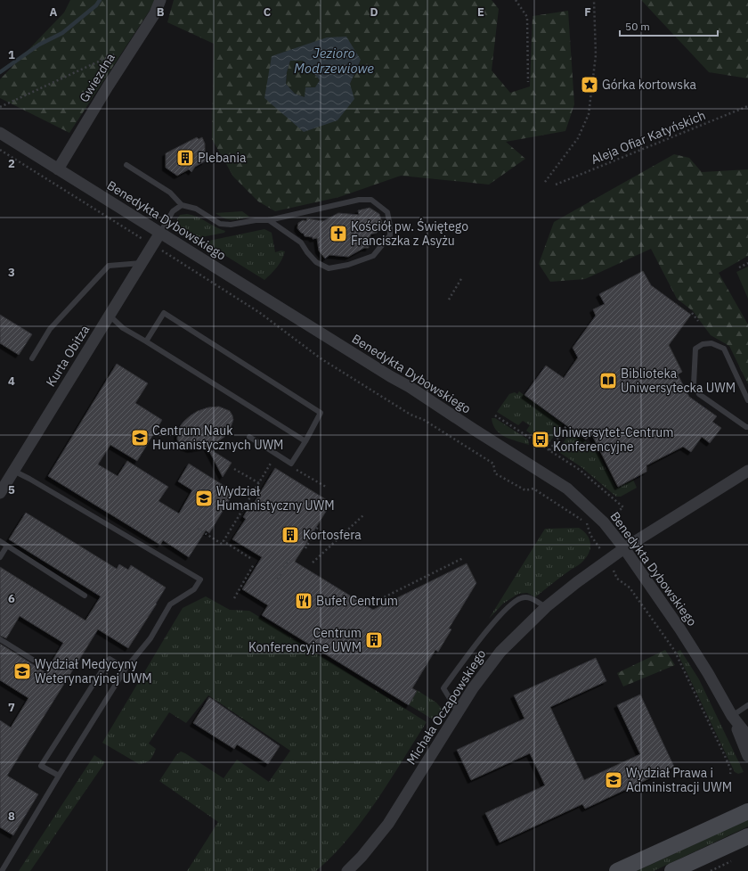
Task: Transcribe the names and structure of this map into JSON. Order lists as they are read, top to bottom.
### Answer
{
  "streets": {
    "street": [
      "Gwiezdna",
      "Benedykta Dybowskiego",
      "Kurta Obitza",
      "Michała Oczapowskiego"
    ],
    "path": ["Aleja Ofiar Katyńskich"]
  },
  "crossings": [
    ["Gwiezdna", "Benedykta Dybowskiego"],
    ["Benedykta Dybowskiego", "Kurta Obitza"],
    ["Benedykta Dybowskiego", "Michała Oczapowskiego"]
  ],
  "water": ["Jezioro Modrzewiowe"],
  "places": {
    "place": ["Górka kortowska"],
    "building": ["Plebania", "Kortosfera", "Centrum Konferencyjne UWM"],
    "church": ["Kościół pw. Świętego Franciszka z Asyżu"],
    "library": ["Biblioteka Uniwersytecka UWM"],
    "school or university": [
      "Centrum Nauk Humanistycznych UWM",
      "Wydział Humanistyczny UWM",
      "Wydział Medycyny Weterynaryjnej UWM",
      "Wydział Prawa i Administracji UWM"
    ],
    "bus stop": ["Uniwersytet-Centrum Konferencyjne"],
    "restaurant": ["Bufet Centrum"]
  },
  "scale_bar": "50 m",
  "grid": {
    "columns": [
      "A",
      "B",
      "C",
      "D",
      "E",
      "F"
    ],
    "rows": [
      "1",
      "2",
      "3",
      "4",
      "5",
      "6",
      "7",
      "8"
    ]
  }
}
